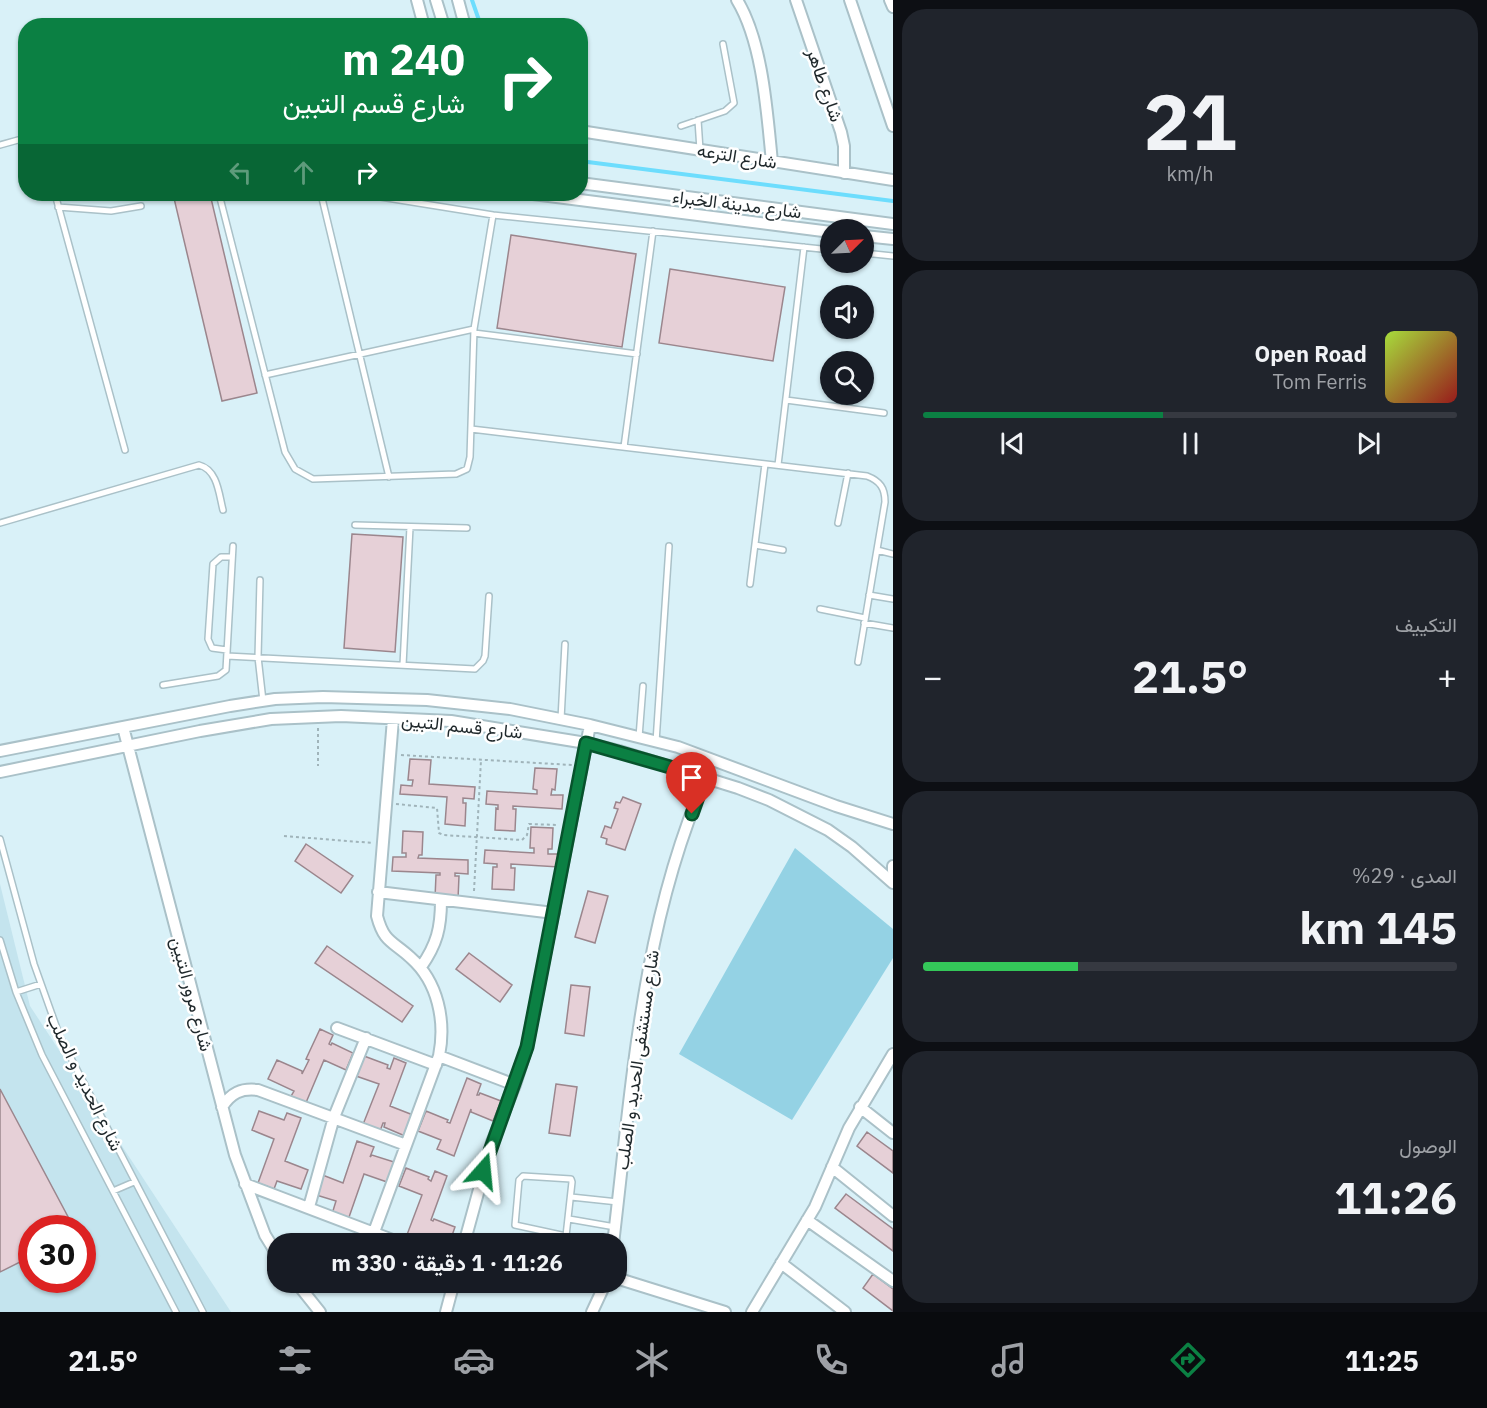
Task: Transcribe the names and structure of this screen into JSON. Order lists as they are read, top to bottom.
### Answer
{
  "streets": {
    "street": [
      "شارع طاهر",
      "شارع الترعه",
      "شارع مدينة الخبراء",
      "شارع قسم التبين",
      "شارع مرور التبين",
      "شارع مستشفى الحديد و الصلب"
    ],
    "lane": ["شارع الحديد و الصلب"]
  },
  "crossings": [
    ["شارع طاهر", "شارع الترعه"],
    ["شارع قسم التبين", "شارع مرور التبين"],
    ["شارع قسم التبين", "شارع مستشفى الحديد و الصلب"]
  ],
  "north": "top right",
  "page": {
    "tile": [
      ["21", "km/h"],
      "التكييف",
      ["المدى · 29%", "145 km"],
      ["الوصول", "11:26"]
    ],
    "turn": ["240 m", "شارع قسم التبين"],
    "song": ["Open Road", "Tom Ferris"],
    "heat": ["−", "21.5°", "+"],
    "limit": "30",
    "trip": "11:26 · 1 دقيقة · 330 m",
    "tabs": ["11:25", "21.5°"]
  }
}
